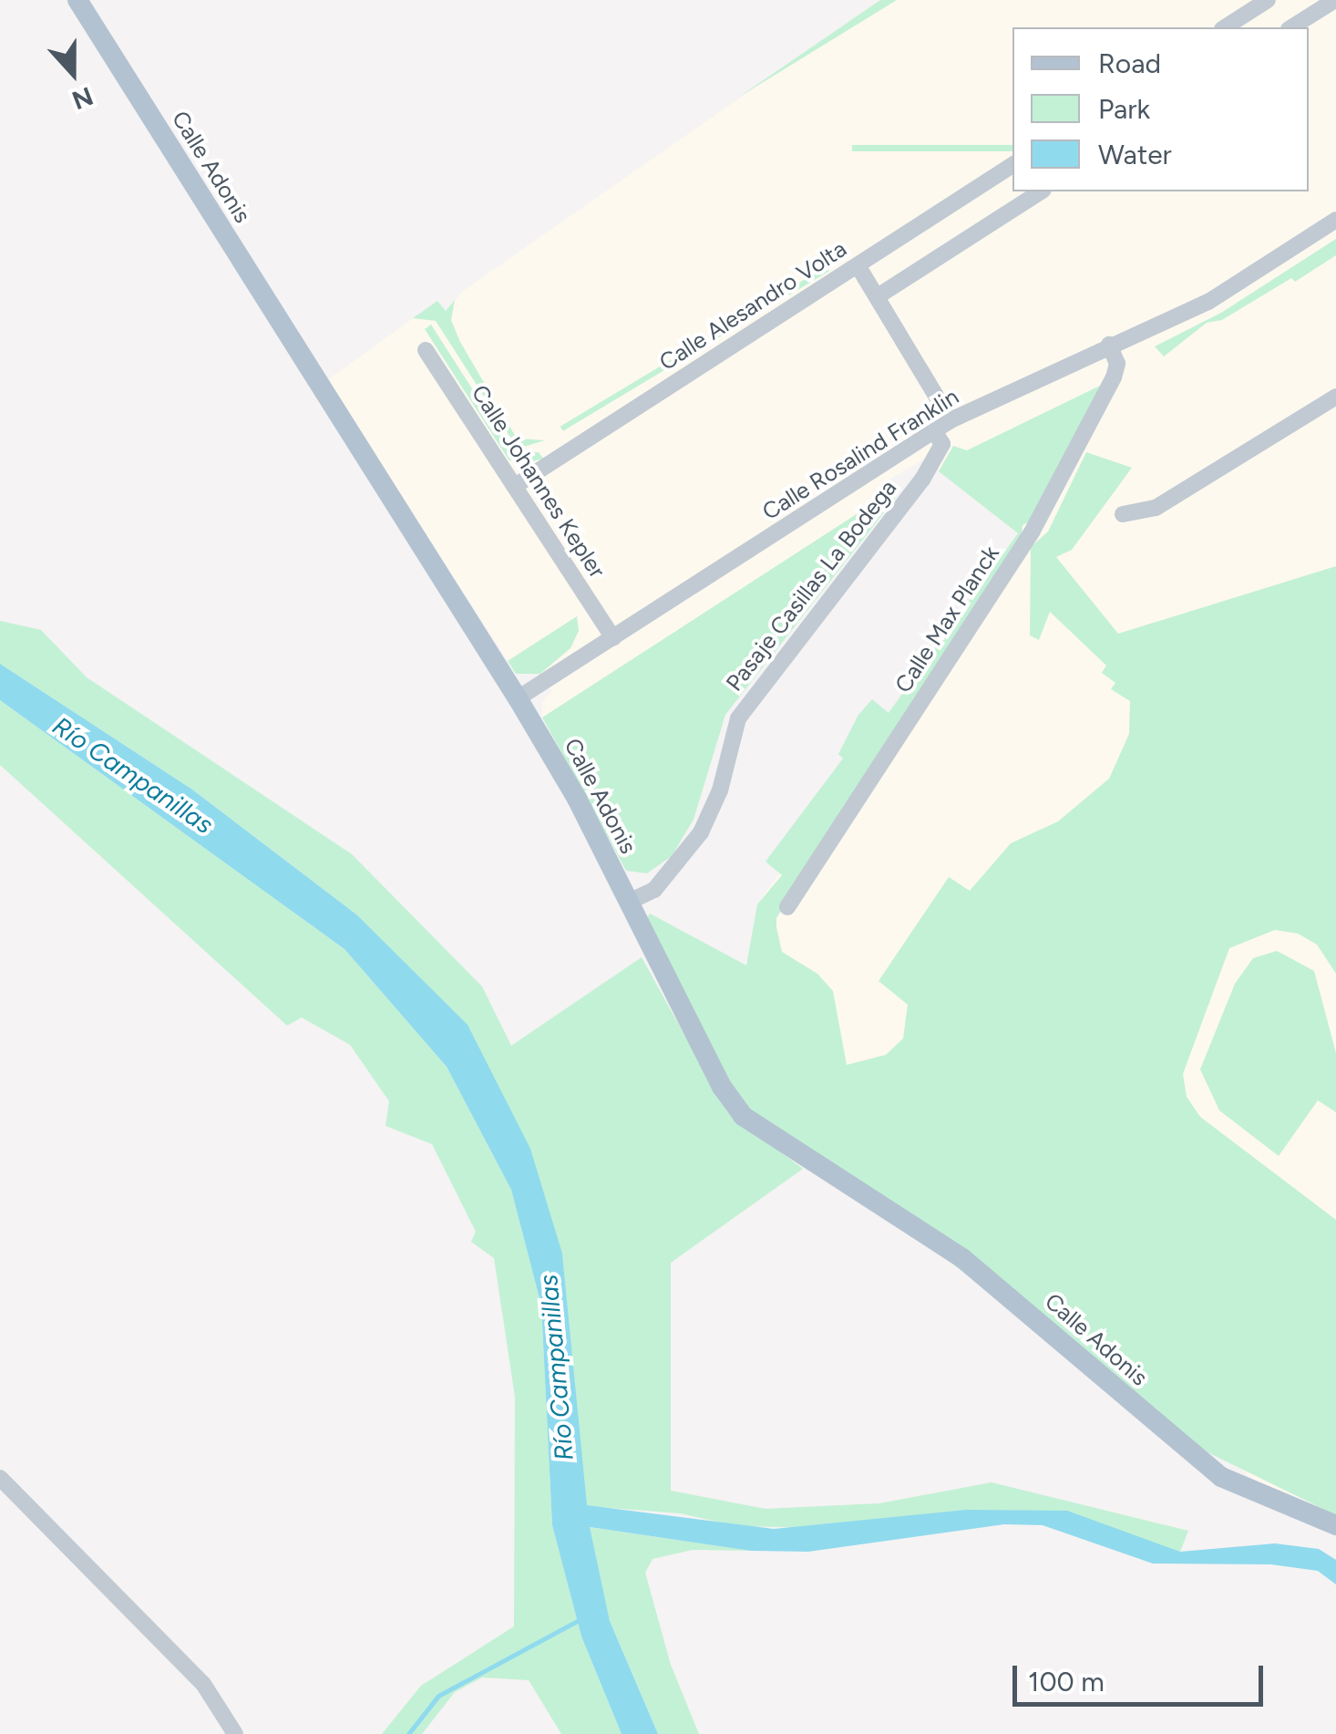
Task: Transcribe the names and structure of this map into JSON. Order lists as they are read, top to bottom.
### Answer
{
  "streets": {
    "main road": ["Calle Adonis"],
    "street": [
      "Calle Alesandro Volta",
      "Calle Rosalind Franklin",
      "Calle Johannes Kepler",
      "Pasaje Casillas La Bodega",
      "Calle Max Planck"
    ]
  },
  "crossings": [
    ["Calle Adonis", "Calle Rosalind Franklin"],
    ["Calle Adonis", "Pasaje Casillas La Bodega"],
    ["Calle Alesandro Volta", "Calle Johannes Kepler"],
    ["Calle Rosalind Franklin", "Calle Johannes Kepler"],
    ["Calle Rosalind Franklin", "Pasaje Casillas La Bodega"],
    ["Calle Rosalind Franklin", "Calle Max Planck"]
  ],
  "water": ["Río Campanillas"],
  "legend": ["Road", "Park", "Water"],
  "scale_bar": "100 m",
  "north": "bottom"
}
